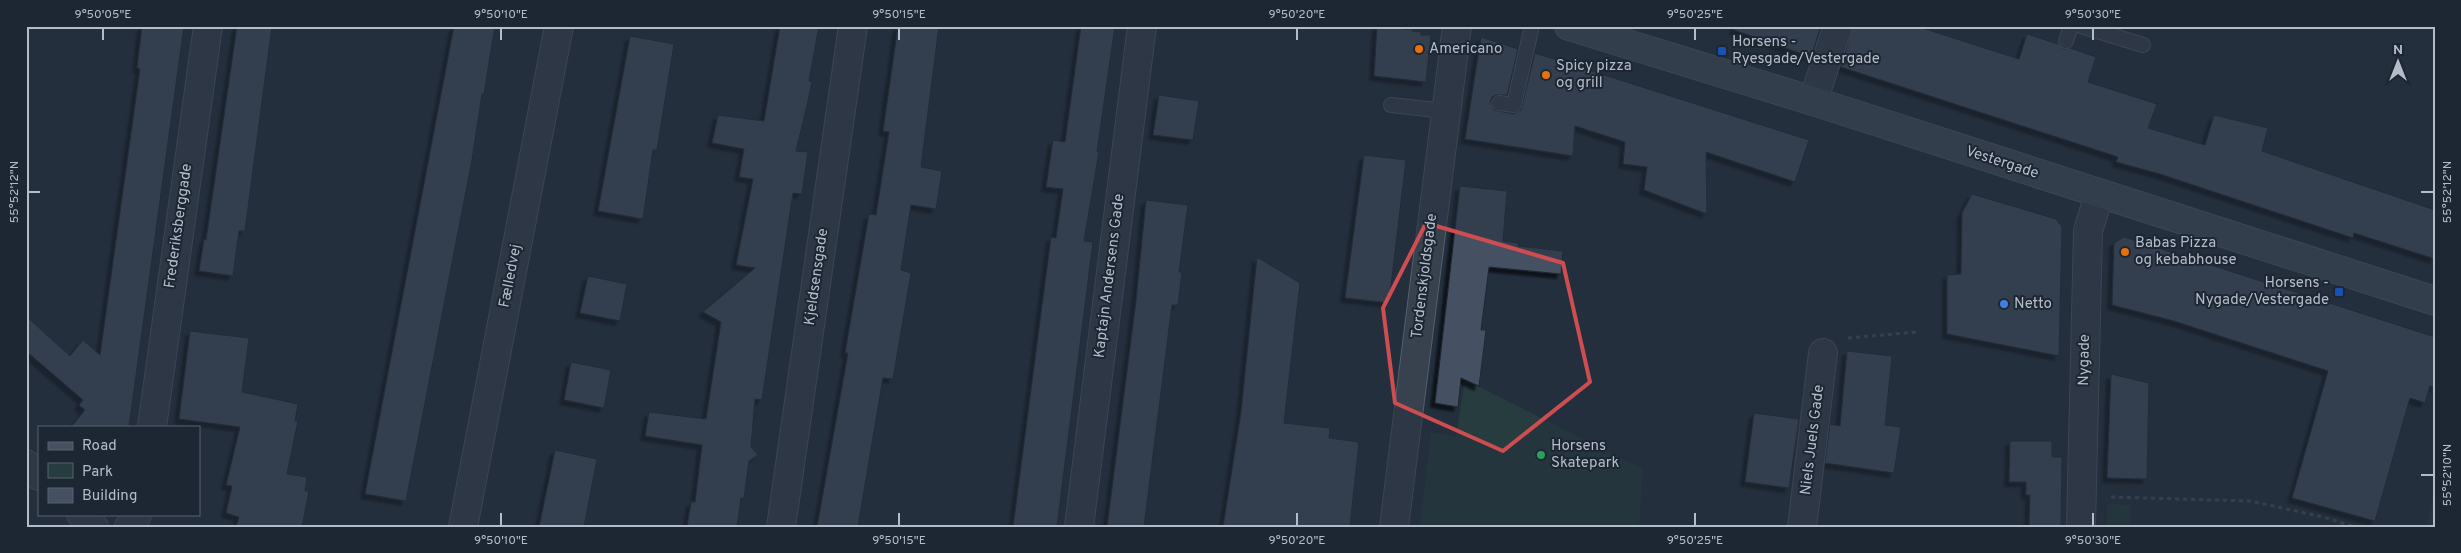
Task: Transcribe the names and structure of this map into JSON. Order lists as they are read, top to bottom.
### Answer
{
  "streets": {
    "main road": ["Vestergade"],
    "street": [
      "Frederiksberggade",
      "Fælledvej",
      "Kaptajn Andersens Gade",
      "Tordenskjoldsgade",
      "Kjeldsensgade",
      "Nygade",
      "Niels Juels Gade"
    ]
  },
  "crossings": [
    ["Vestergade", "Nygade"]
  ],
  "places": {
    "other": [
      "Americano",
      "Spicy pizza og grill",
      "Babas Pizza og kebabhouse",
      "Netto",
      "Horsens Skatepark"
    ],
    "transit": ["Horsens - Ryesgade/Vestergade", "Horsens - Nygade/Vestergade"]
  },
  "legend": ["Road", "Park", "Building"],
  "north": "top",
  "coordinates": [
    "9°50'05\"E",
    "9°50'10\"E",
    "9°50'15\"E",
    "9°50'20\"E",
    "9°50'25\"E",
    "9°50'30\"E",
    "55°52'12\"N",
    "55°52'10\"N"
  ]
}
